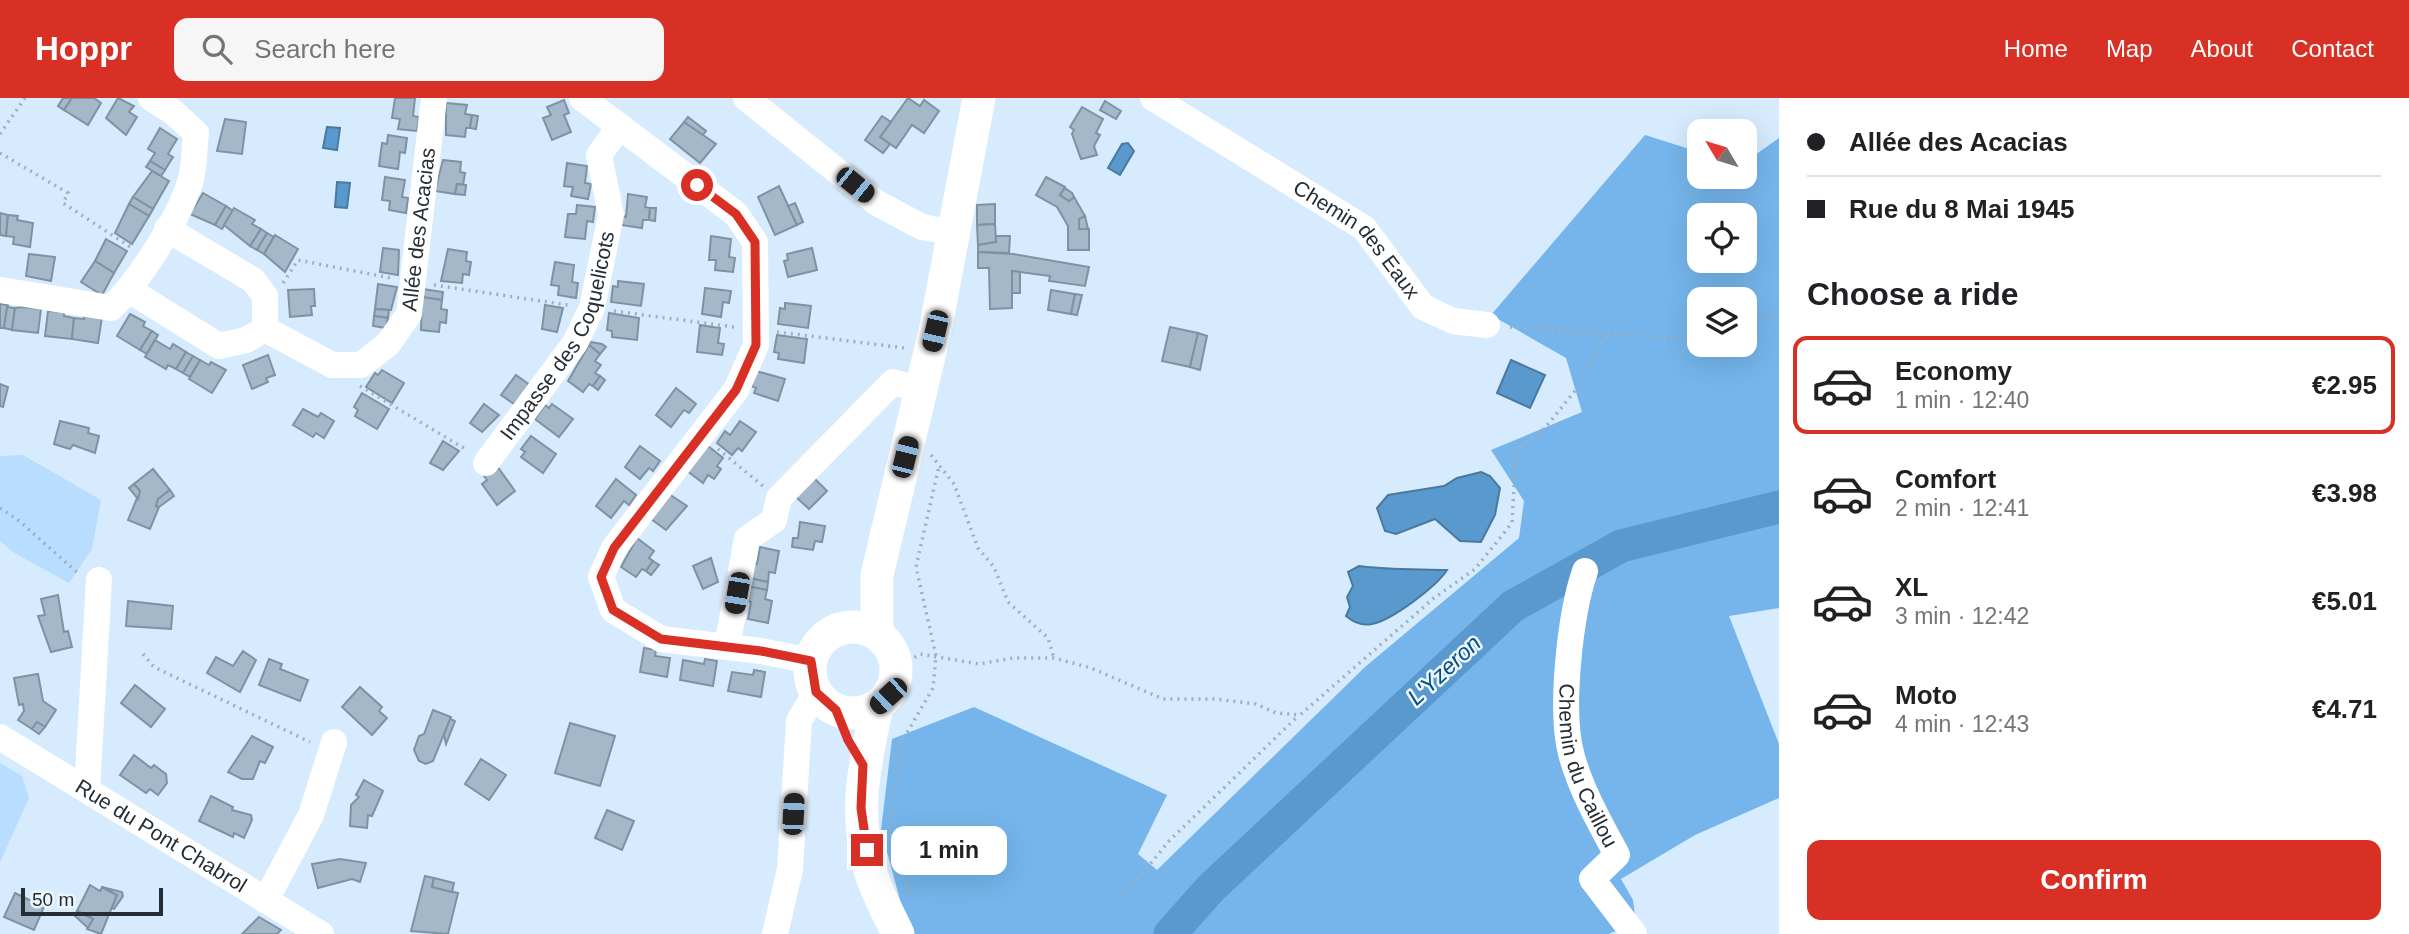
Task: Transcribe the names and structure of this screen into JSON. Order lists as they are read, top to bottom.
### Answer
{
  "streets": {
    "street": [
      "Allée des Acacias",
      "Chemin des Eaux",
      "Impasse des Coquelicots",
      "Chemin du Caillou",
      "Rue du Pont Chabrol"
    ]
  },
  "water": ["L'Yzeron"],
  "scale_bar": "50 m",
  "north": "top left",
  "page": {
    "header": "Hoppr",
    "search": "Search here",
    "nav": [
      "Home",
      "Map",
      "About",
      "Contact"
    ],
    "banner": ["Allée des Acacias", "Rue du 8 Mai 1945"],
    "heading": "Choose a ride",
    "list": [
      {
        "name": "Economy",
        "note": "1 min · 12:40",
        "value": "€2.95"
      },
      {
        "name": "Comfort",
        "note": "2 min · 12:41",
        "value": "€3.98"
      },
      {
        "name": "XL",
        "note": "3 min · 12:42",
        "value": "€5.01"
      },
      {
        "name": "Moto",
        "note": "4 min · 12:43",
        "value": "€4.71"
      }
    ],
    "bubble": "1 min",
    "buttons": "Confirm",
    "scale": "50 m"
  }
}
